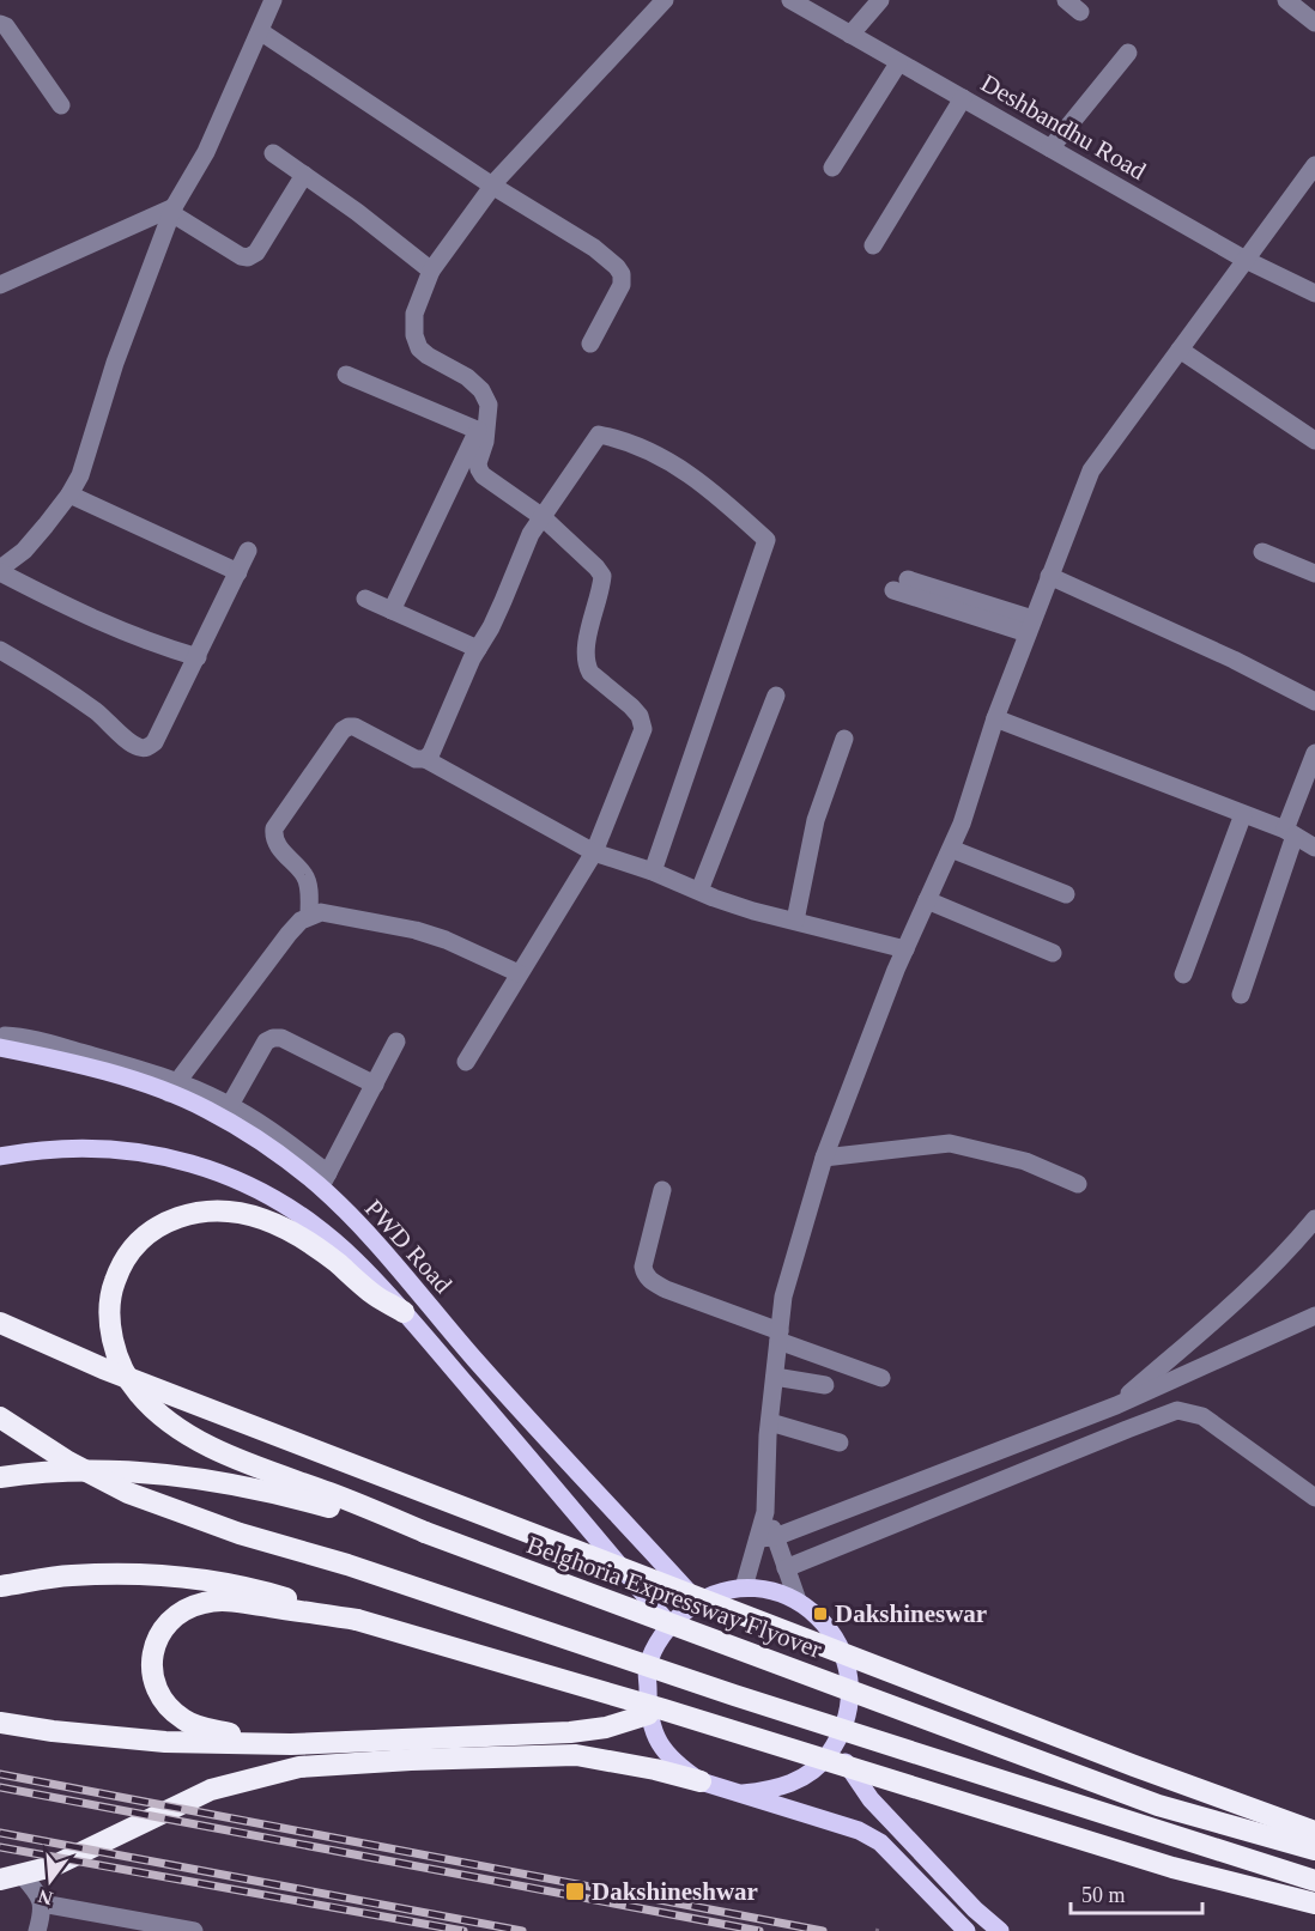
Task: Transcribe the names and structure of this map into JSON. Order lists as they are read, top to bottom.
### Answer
{
  "streets": {
    "highway": ["Belghoria Expressway Flyover"],
    "main road": ["PWD Road"],
    "street": ["Deshbandhu Road"]
  },
  "places": {
    "transit": ["Dakshineswar", "Dakshineshwar"]
  },
  "scale_bar": "50 m",
  "north": "bottom"
}
